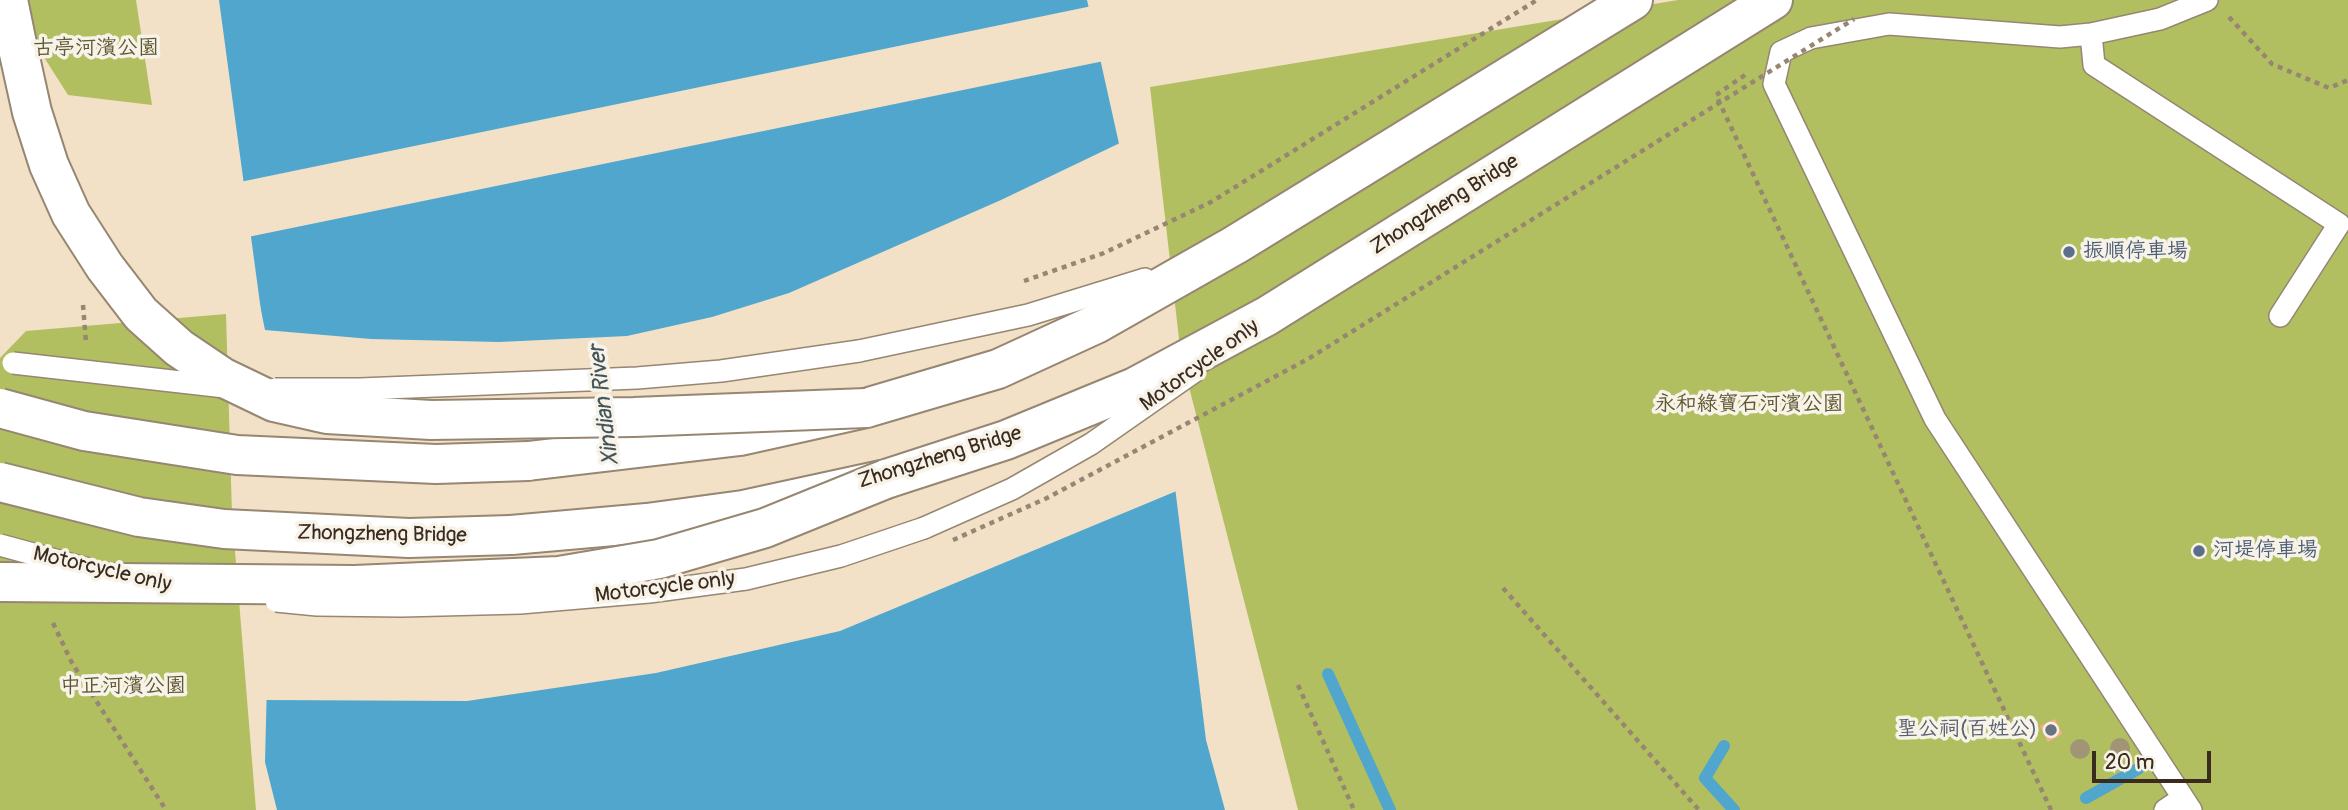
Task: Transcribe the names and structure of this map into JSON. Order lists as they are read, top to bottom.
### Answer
{
  "streets": {
    "main road": ["Zhongzheng Bridge"],
    "lane": ["Motorcycle only"]
  },
  "crossings": [
    ["Zhongzheng Bridge", "Motorcycle only"]
  ],
  "water": ["Xindian River"],
  "parks": ["古亭河濱公園", "永和綠寶石河濱公園", "中正河濱公園"],
  "places": ["振順停車場", "河堤停車場", "聖公祠(百姓公)"],
  "scale_bar": "20 m"
}
